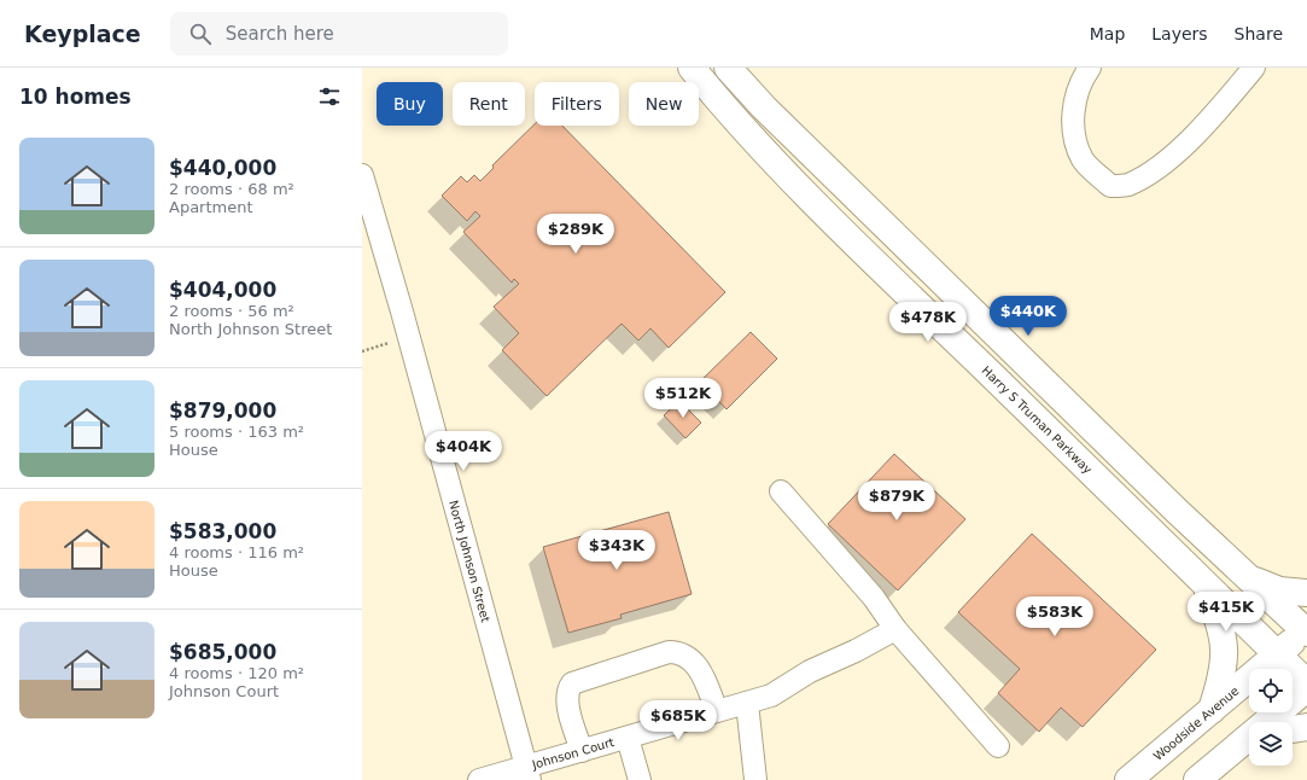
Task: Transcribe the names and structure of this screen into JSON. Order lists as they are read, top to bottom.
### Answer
{
  "streets": {
    "main road": ["Harry S Truman Parkway", "Woodside Avenue"],
    "street": ["North Johnson Street", "Johnson Court"]
  },
  "crossings": [
    ["Harry S Truman Parkway", "Woodside Avenue"],
    ["North Johnson Street", "Johnson Court"]
  ],
  "page": {
    "header": "Keyplace",
    "search": "Search here",
    "nav": ["Map", "Layers", "Share"],
    "heading": "10 homes",
    "chip": [
      "Buy",
      "Rent",
      "Filters",
      "New"
    ],
    "list": [
      {
        "name": "$440,000",
        "note": "2 rooms · 68 m² · Apartment"
      },
      {
        "name": "$404,000",
        "note": "2 rooms · 56 m² · North Johnson Street"
      },
      {
        "name": "$879,000",
        "note": "5 rooms · 163 m² · House"
      },
      {
        "name": "$583,000",
        "note": "4 rooms · 116 m² · House"
      },
      {
        "name": "$685,000",
        "note": "4 rooms · 120 m² · Johnson Court"
      }
    ],
    "price": [
      "$289K",
      "$440K",
      "$478K",
      "$512K",
      "$404K",
      "$879K",
      "$343K",
      "$415K",
      "$583K",
      "$685K"
    ]
  }
}
